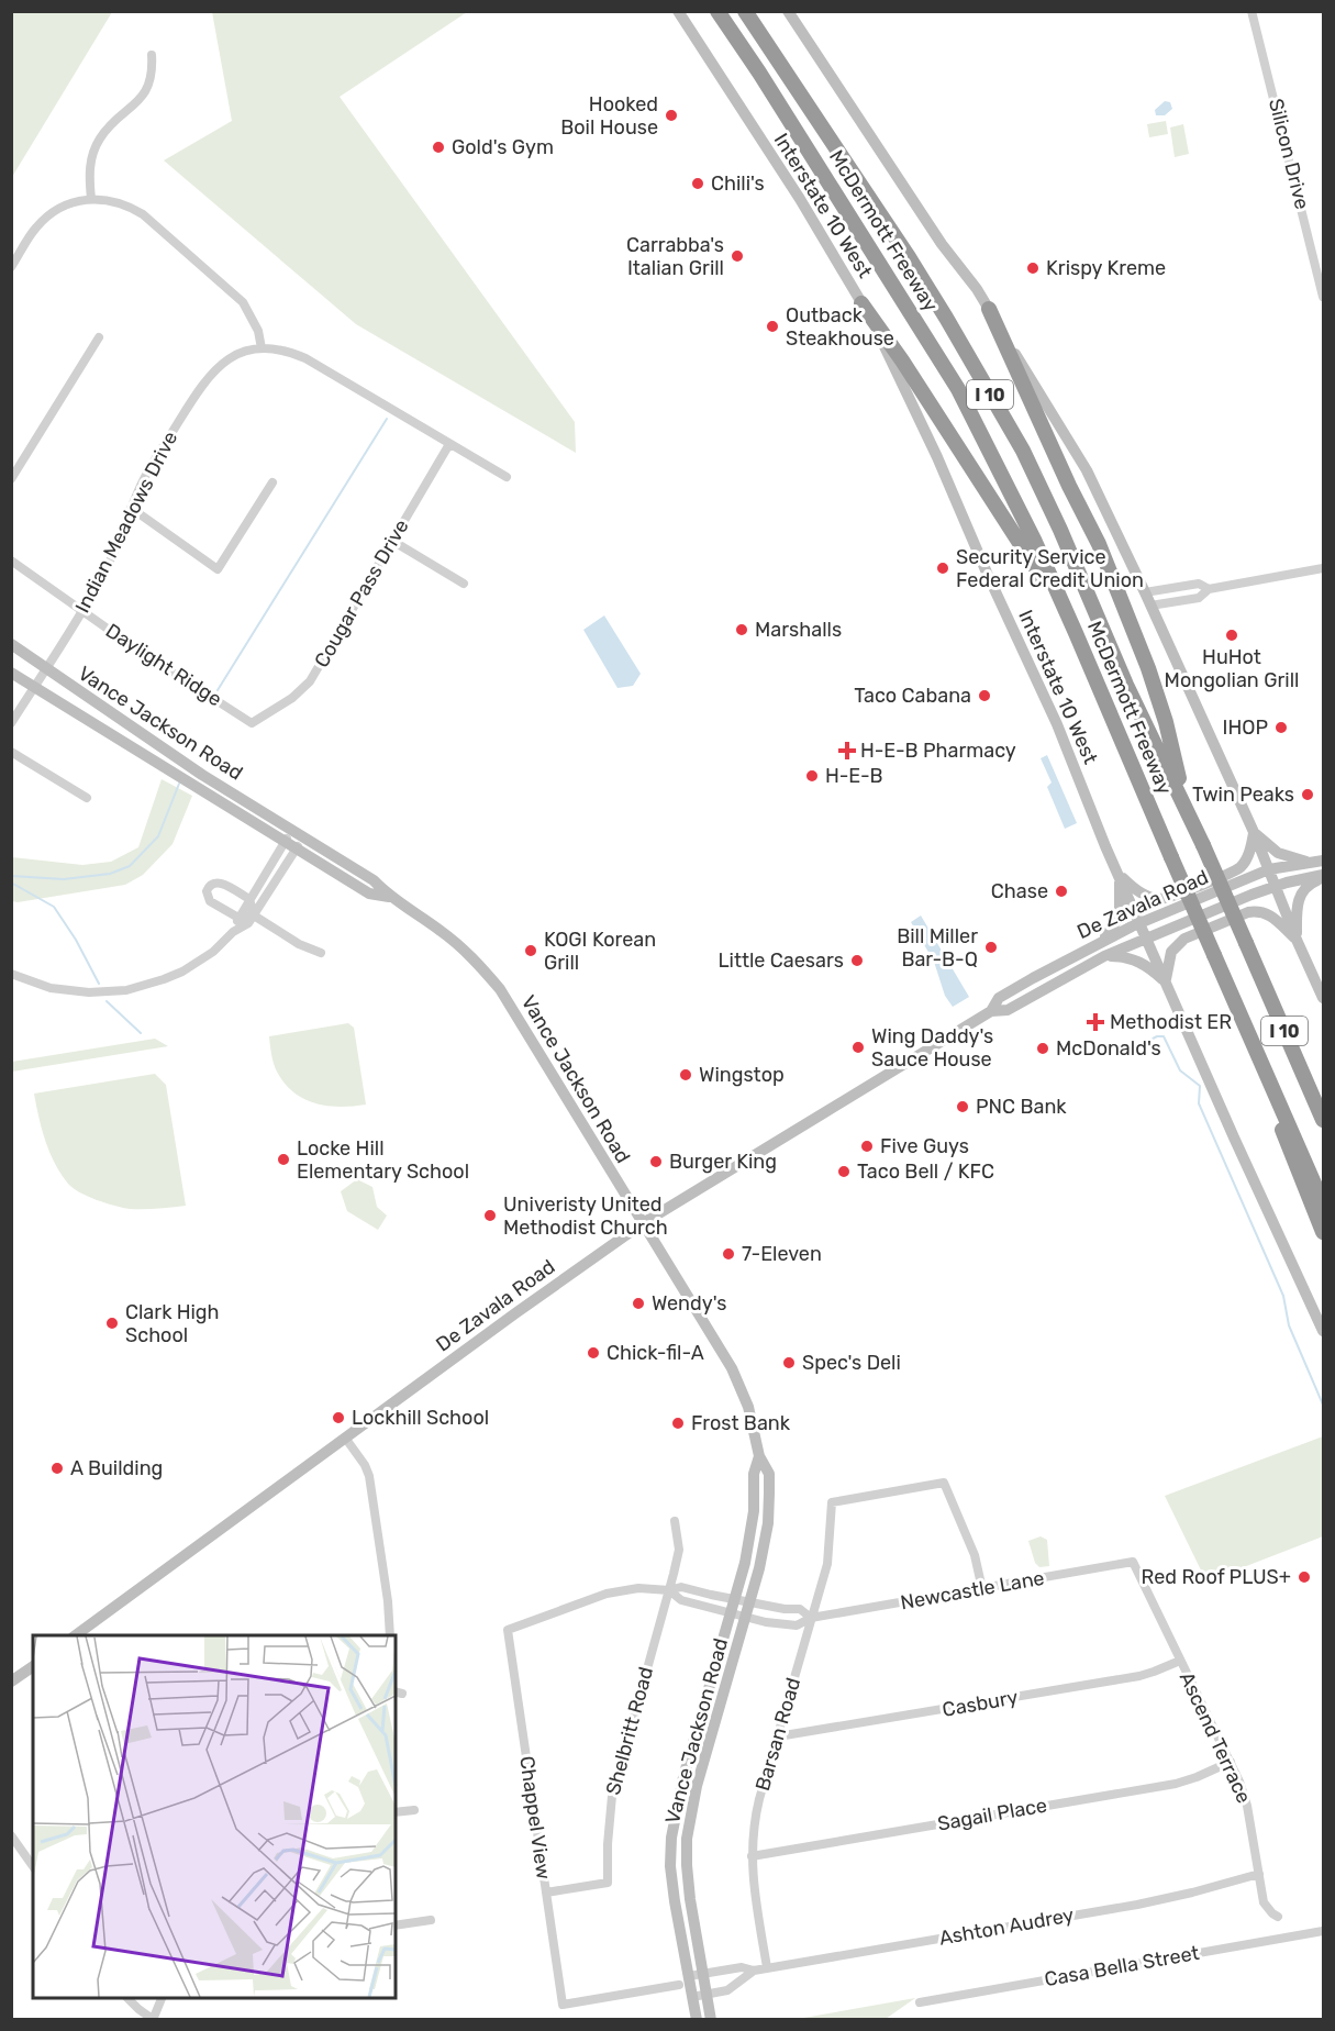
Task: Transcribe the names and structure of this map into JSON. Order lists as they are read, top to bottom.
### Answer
{
  "streets": {
    "highway": ["McDermott Freeway", "I 10"],
    "main road": ["Interstate 10 West", "Vance Jackson Road", "De Zavala Road"],
    "street": [
      "Silicon Drive",
      "Indian Meadows Drive",
      "Cougar Pass Drive",
      "Daylight Ridge",
      "Newcastle Lane",
      "Casbury",
      "Shelbritt Road",
      "Barsan Road",
      "Ascend Terrace",
      "Sagail Place",
      "Chappel View",
      "Ashton Audrey",
      "Casa Bella Street"
    ]
  },
  "crossings": [
    ["Interstate 10 West", "De Zavala Road"],
    ["Indian Meadows Drive", "Cougar Pass Drive"],
    ["Indian Meadows Drive", "Daylight Ridge"],
    ["Indian Meadows Drive", "Vance Jackson Road"],
    ["Cougar Pass Drive", "Daylight Ridge"],
    ["Vance Jackson Road", "De Zavala Road"],
    ["Vance Jackson Road", "Newcastle Lane"],
    ["Vance Jackson Road", "Ashton Audrey"],
    ["Newcastle Lane", "Shelbritt Road"],
    ["Newcastle Lane", "Barsan Road"],
    ["Newcastle Lane", "Ascend Terrace"],
    ["Newcastle Lane", "Chappel View"],
    ["Casbury", "Barsan Road"],
    ["Casbury", "Ascend Terrace"],
    ["Shelbritt Road", "Chappel View"],
    ["Barsan Road", "Sagail Place"],
    ["Barsan Road", "Ashton Audrey"],
    ["Ascend Terrace", "Sagail Place"],
    ["Ascend Terrace", "Ashton Audrey"],
    ["Chappel View", "Ashton Audrey"]
  ],
  "places": {
    "other": [
      "Hooked Boil House",
      "Gold's Gym",
      "Chili's",
      "Carrabba's Italian Grill",
      "Krispy Kreme",
      "Outback Steakhouse",
      "Security Service Federal Credit Union",
      "Marshalls",
      "HuHot Mongolian Grill",
      "Taco Cabana",
      "IHOP",
      "H-E-B",
      "Twin Peaks",
      "Chase",
      "Bill Miller Bar-B-Q",
      "KOGI Korean Grill",
      "Little Caesars",
      "Wing Daddy's Sauce House",
      "McDonald's",
      "Wingstop",
      "PNC Bank",
      "Five Guys",
      "Locke Hill Elementary School",
      "Burger King",
      "Taco Bell / KFC",
      "Univeristy United Methodist Church",
      "7-Eleven",
      "Wendy's",
      "Clark High School",
      "Chick-fil-A",
      "Spec's Deli",
      "Lockhill School",
      "Frost Bank",
      "A Building",
      "Red Roof PLUS+"
    ],
    "health": ["H-E-B Pharmacy", "Methodist ER"]
  }
}
